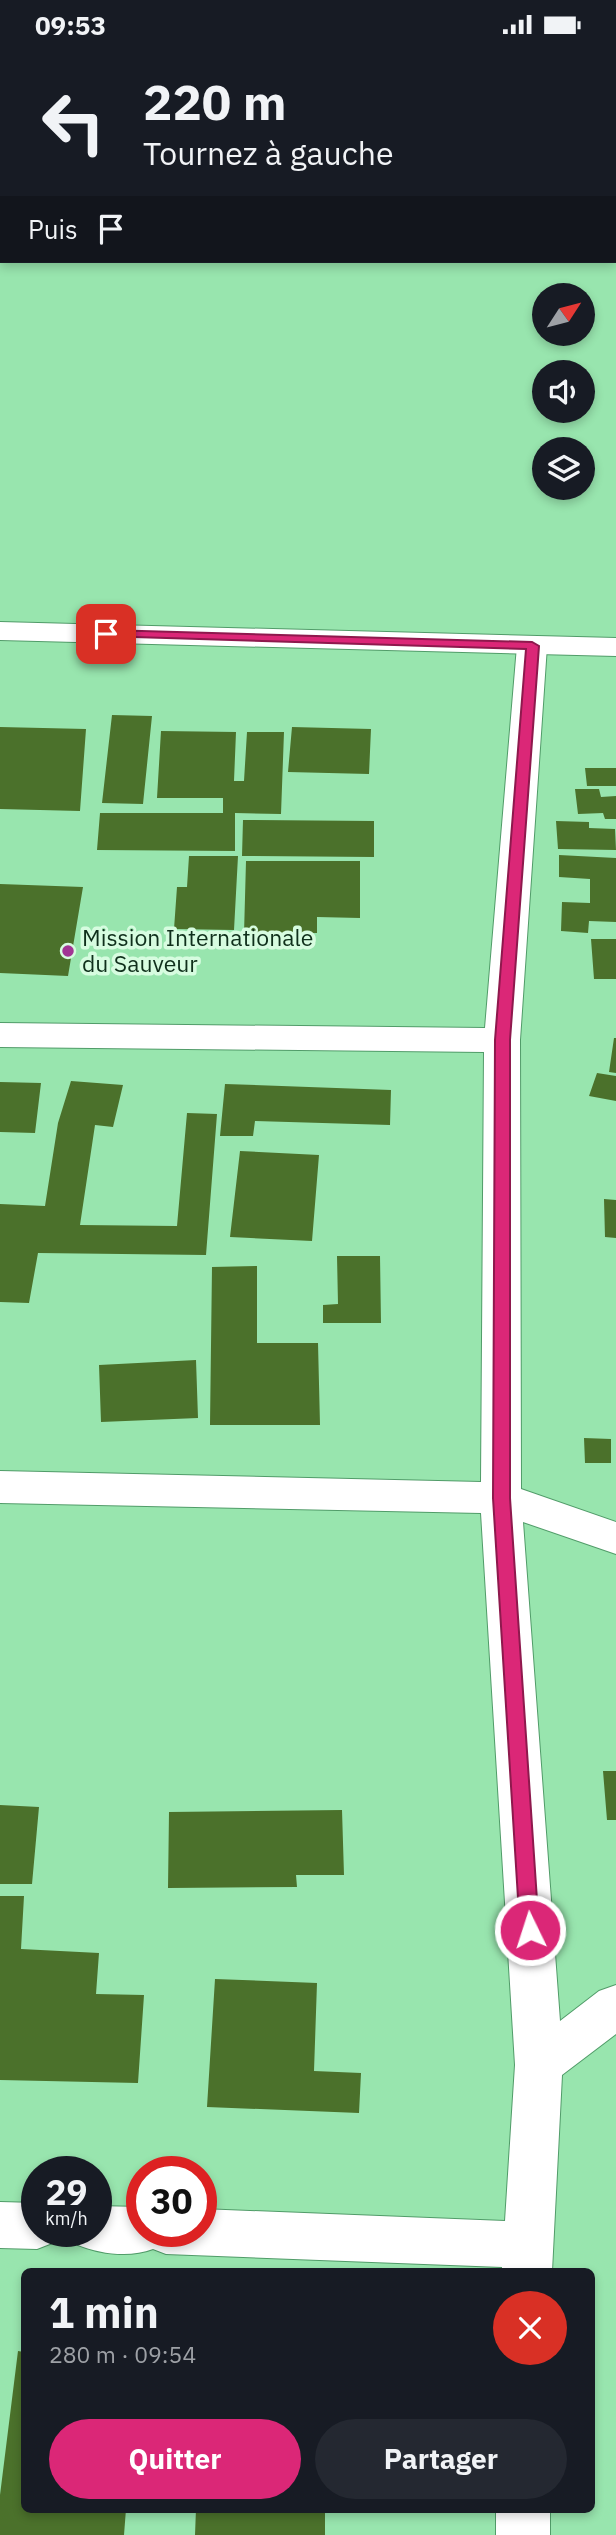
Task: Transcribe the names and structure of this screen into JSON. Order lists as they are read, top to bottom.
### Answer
{
  "places": ["Mission Internationale du Sauveur"],
  "north": "top right",
  "page": {
    "status": "09:53",
    "turn": ["220 m", "Tournez à gauche"],
    "then": "Puis",
    "speed": "29 km/h",
    "limit": "30",
    "heading": ["1 min", "280 m · 09:54"],
    "buttons": ["Quitter", "Partager"]
  }
}
